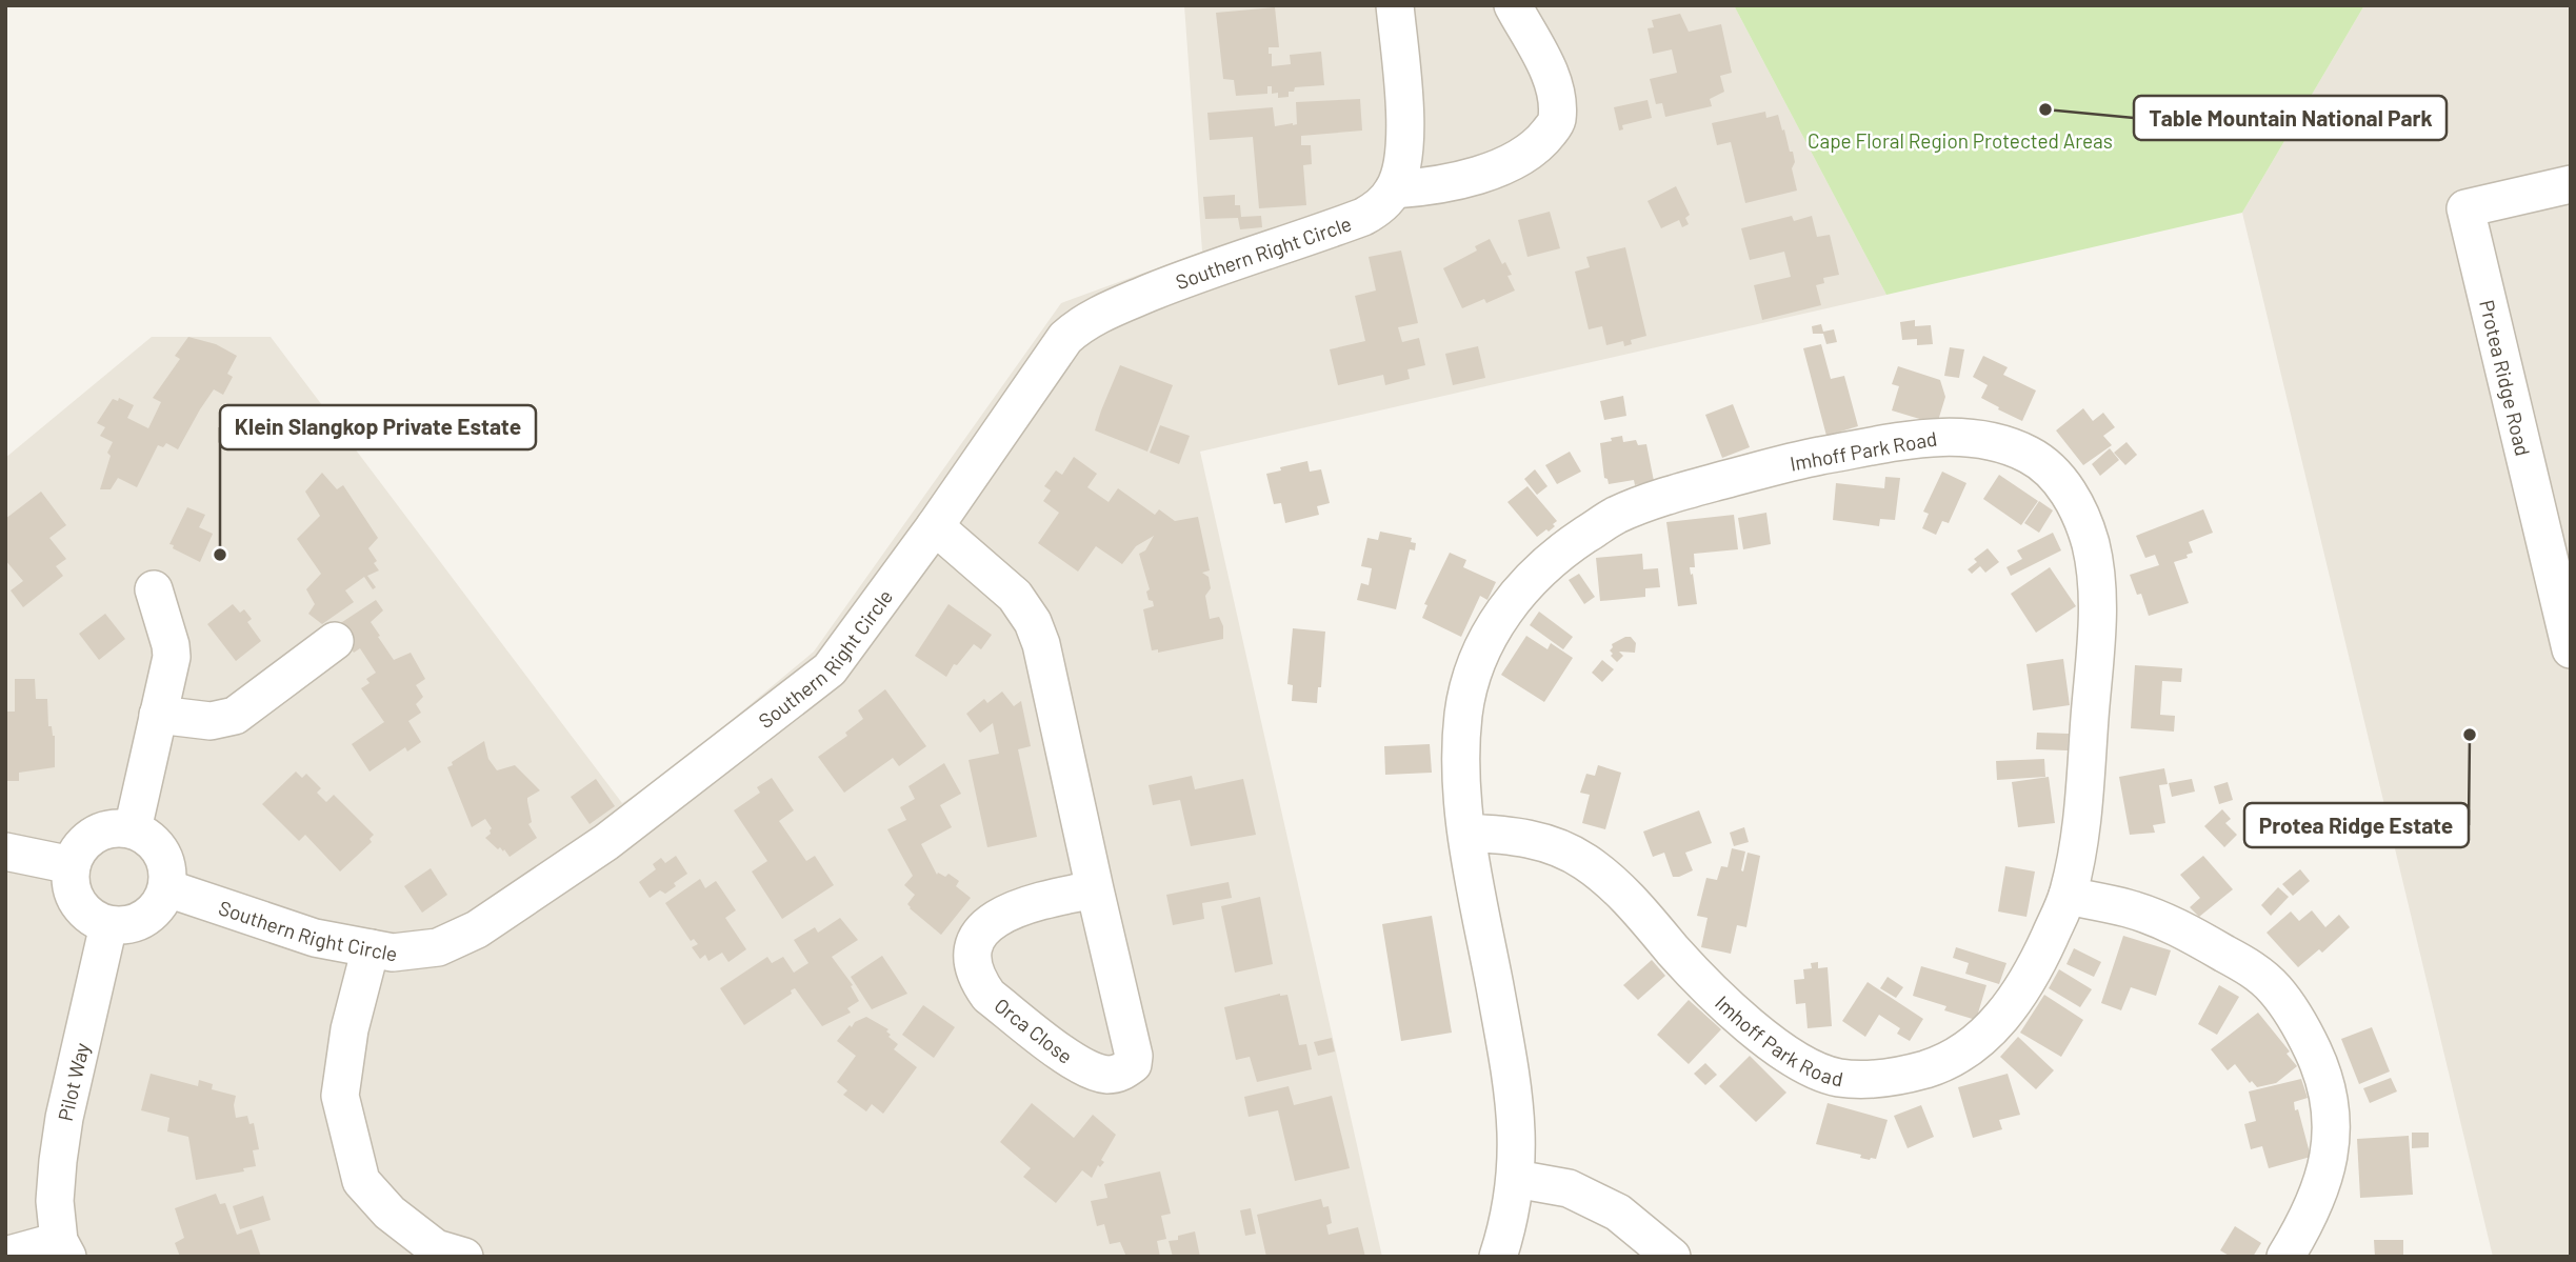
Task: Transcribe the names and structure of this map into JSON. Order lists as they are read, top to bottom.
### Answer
{
  "streets": {
    "street": [
      "Southern Right Circle",
      "Protea Ridge Road",
      "Imhoff Park Road",
      "Orca Close",
      "Pilot Way"
    ]
  },
  "crossings": [
    ["Southern Right Circle", "Orca Close"],
    ["Southern Right Circle", "Pilot Way"]
  ],
  "parks": ["Cape Floral Region Protected Areas"],
  "places": ["Table Mountain National Park", "Klein Slangkop Private Estate", "Protea Ridge Estate"]
}
